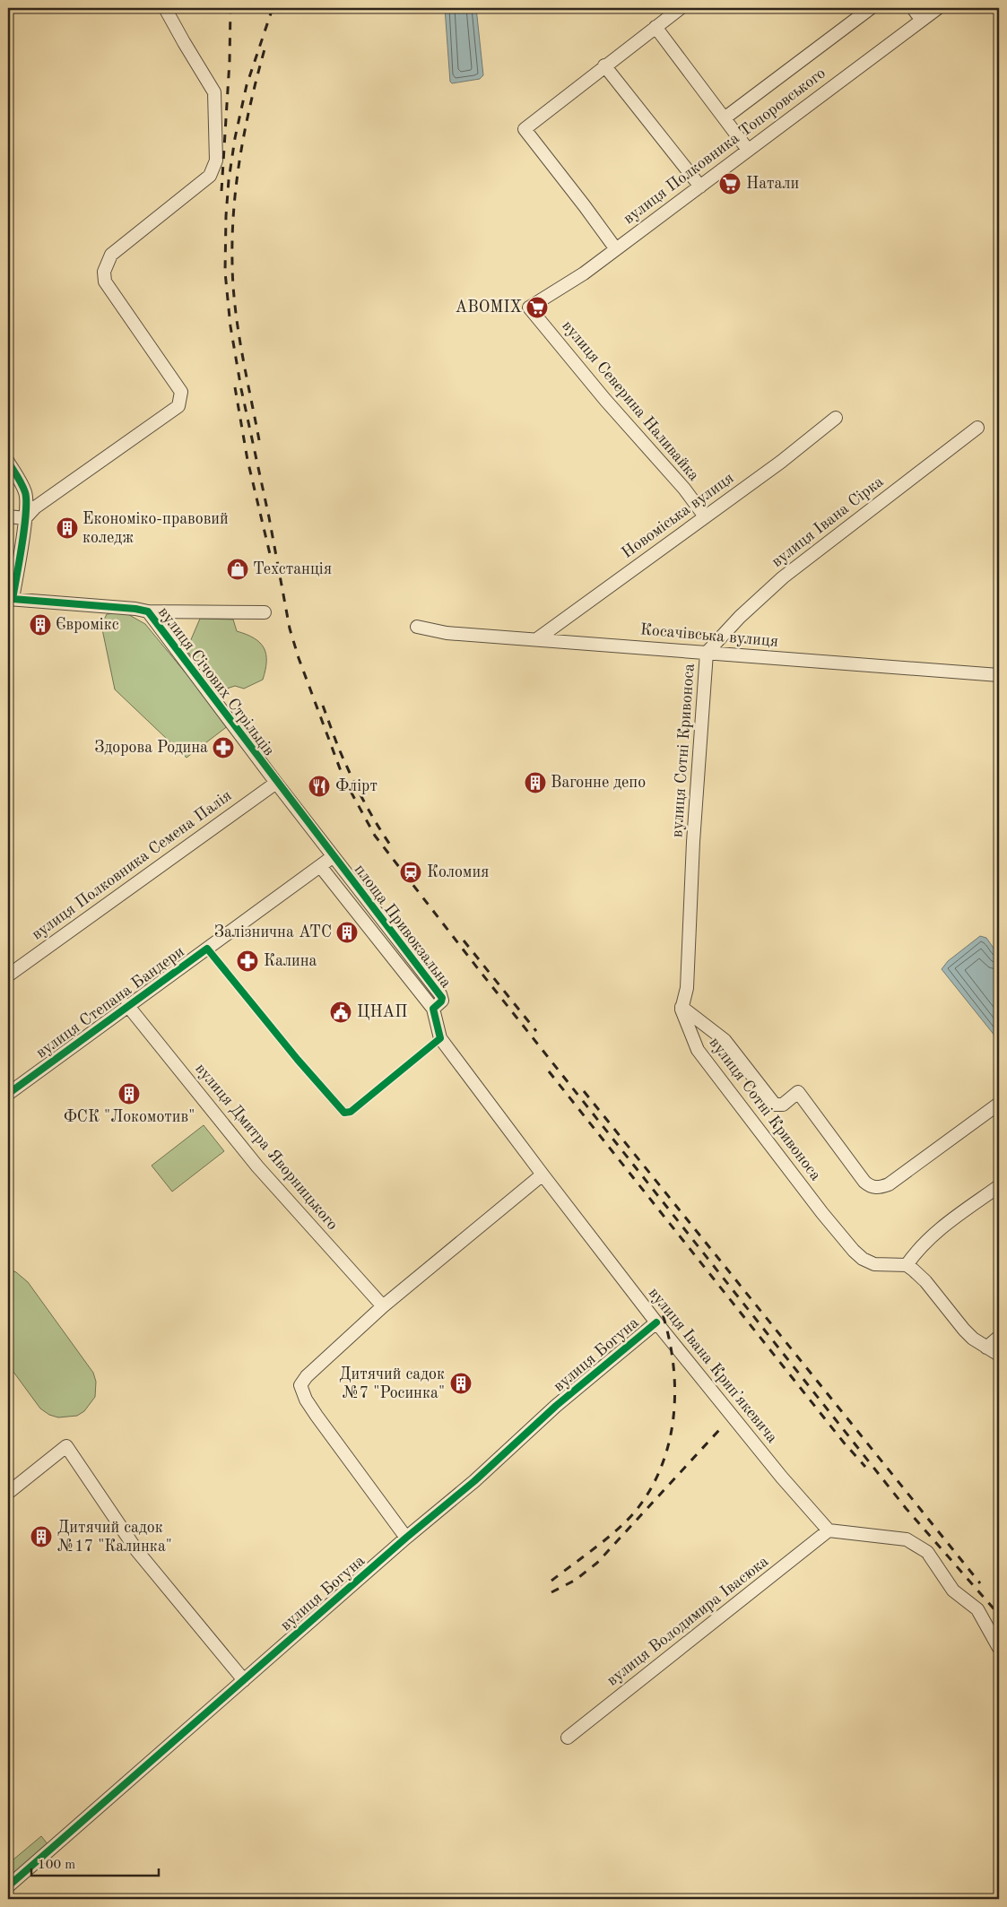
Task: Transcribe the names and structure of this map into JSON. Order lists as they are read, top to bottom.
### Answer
{
  "streets": {
    "street": [
      "вулиця Полковника Топоровського",
      "вулиця Северина Наливайка",
      "Новоміська вулиця",
      "вулиця Івана Сірка",
      "Косачівська вулиця",
      "вулиця Січових Стрільців",
      "вулиця Сотні Кривоноса",
      "вулиця Полковника Семена Палія",
      "площа Привокзальна",
      "вулиця Степана Бандери",
      "вулиця Дмитра Яворницького",
      "вулиця Богуна",
      "вулиця Івана Крипʼякевича",
      "вулиця Володимира Івасюка"
    ]
  },
  "crossings": [
    ["вулиця Полковника Топоровського", "вулиця Северина Наливайка"],
    ["вулиця Северина Наливайка", "Новоміська вулиця"],
    ["Новоміська вулиця", "Косачівська вулиця"],
    ["вулиця Івана Сірка", "Косачівська вулиця"],
    ["вулиця Івана Сірка", "вулиця Сотні Кривоноса"],
    ["Косачівська вулиця", "вулиця Сотні Кривоноса"],
    ["вулиця Січових Стрільців", "вулиця Полковника Семена Палія"],
    ["вулиця Січових Стрільців", "площа Привокзальна"],
    ["вулиця Січових Стрільців", "вулиця Степана Бандери"],
    ["площа Привокзальна", "вулиця Степана Бандери"],
    ["площа Привокзальна", "вулиця Івана Крипʼякевича"],
    ["вулиця Степана Бандери", "вулиця Дмитра Яворницького"],
    ["вулиця Богуна", "вулиця Івана Крипʼякевича"],
    ["вулиця Івана Крипʼякевича", "вулиця Володимира Івасюка"]
  ],
  "places": {
    "supermarket": ["Натали", "ABOMIX"],
    "building": [
      "Економіко-правовий коледж",
      "Євромікс",
      "Вагонне депо",
      "Залізнична АТС",
      "ФСК \"Локомотив\"",
      "Дитячий садок №7 \"Росинка\"",
      "Дитячий садок №17 \"Калинка\""
    ],
    "shop": ["Техстанція"],
    "pharmacy": ["Здорова Родина", "Калина"],
    "restaurant": ["Флірт"],
    "station": ["Коломия"],
    "public building": ["ЦНАП"]
  },
  "scale_bar": "100 m"
}
